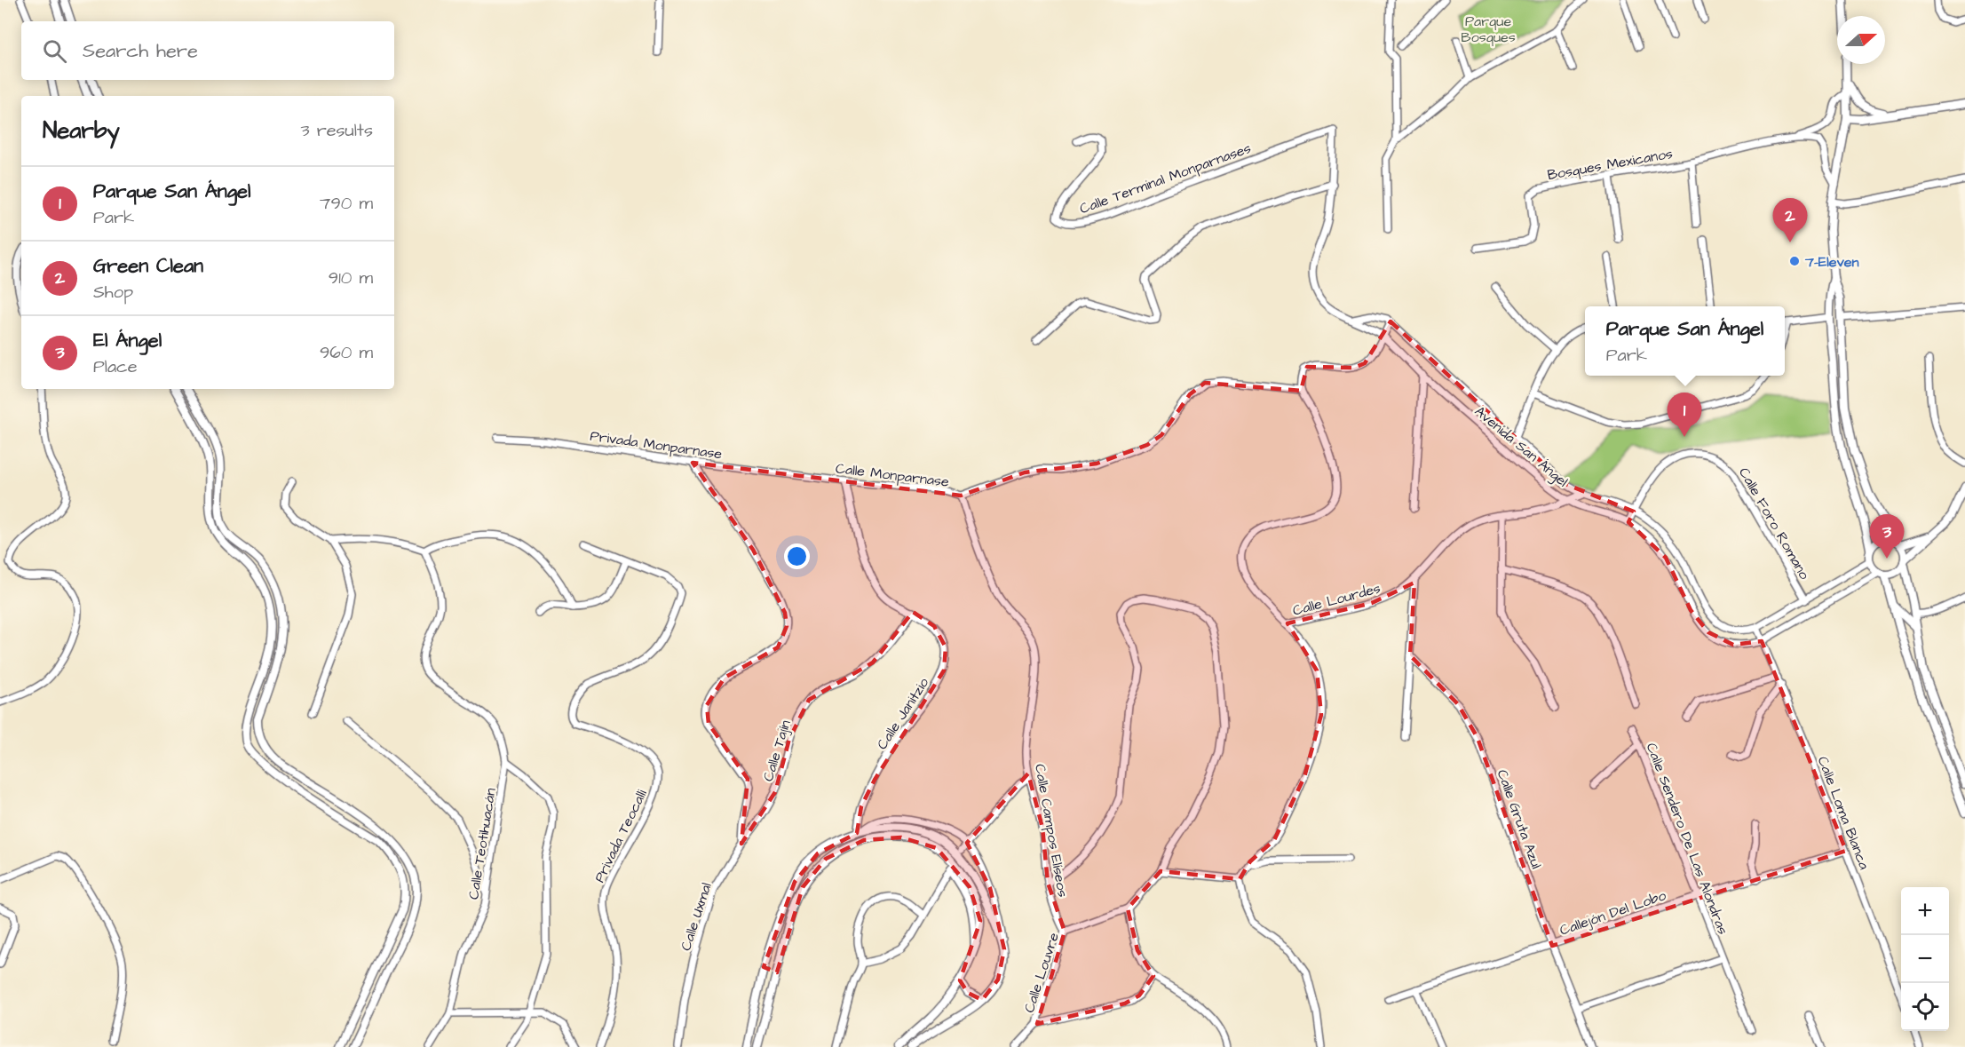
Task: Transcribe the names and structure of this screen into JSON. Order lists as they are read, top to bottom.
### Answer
{
  "streets": {
    "street": [
      "Bosques Mexicanos",
      "Calle Terminal Monparnases",
      "Privada Monparnase",
      "Avenida San Ángel",
      "Calle Monparnase",
      "Calle Foro Romano",
      "Calle Lourdes",
      "Calle Janitzio",
      "Calle Tajín",
      "Calle Loma Blanca",
      "Calle Gruta Azul",
      "Calle Campos Elíseos",
      "Privada Teocalli",
      "Calle Sendero De Las Alondras",
      "Calle Teotihuacán",
      "Callejón Del Lobo",
      "Calle Uxmal",
      "Calle Louvre"
    ]
  },
  "crossings": [
    ["Calle Terminal Monparnases", "Avenida San Ángel"],
    ["Privada Monparnase", "Calle Monparnase"],
    ["Privada Monparnase", "Calle Uxmal"],
    ["Avenida San Ángel", "Calle Foro Romano"],
    ["Avenida San Ángel", "Calle Lourdes"],
    ["Avenida San Ángel", "Calle Loma Blanca"],
    ["Calle Monparnase", "Calle Janitzio"],
    ["Calle Monparnase", "Calle Campos Elíseos"],
    ["Calle Janitzio", "Calle Tajín"],
    ["Calle Tajín", "Calle Uxmal"],
    ["Calle Loma Blanca", "Callejón Del Lobo"],
    ["Calle Gruta Azul", "Callejón Del Lobo"],
    ["Calle Campos Elíseos", "Calle Louvre"],
    ["Calle Sendero De Las Alondras", "Callejón Del Lobo"]
  ],
  "parks": ["Parque Bosques"],
  "places": ["7-Eleven"],
  "north": "right",
  "page": {
    "search": "Search here",
    "heading": ["Nearby", "3 results"],
    "list": [
      {
        "mark": "1",
        "name": "Parque San Ángel",
        "note": "Park",
        "value": "790 m"
      },
      {
        "mark": "2",
        "name": "Green Clean",
        "note": "Shop",
        "value": "910 m"
      },
      {
        "mark": "3",
        "name": "El Ángel",
        "note": "Place",
        "value": "960 m"
      }
    ],
    "pins": ["2", "1", "3"],
    "popup": ["Parque San Ángel", "Park"],
    "map_buttons": ["+", "−"]
  }
}
